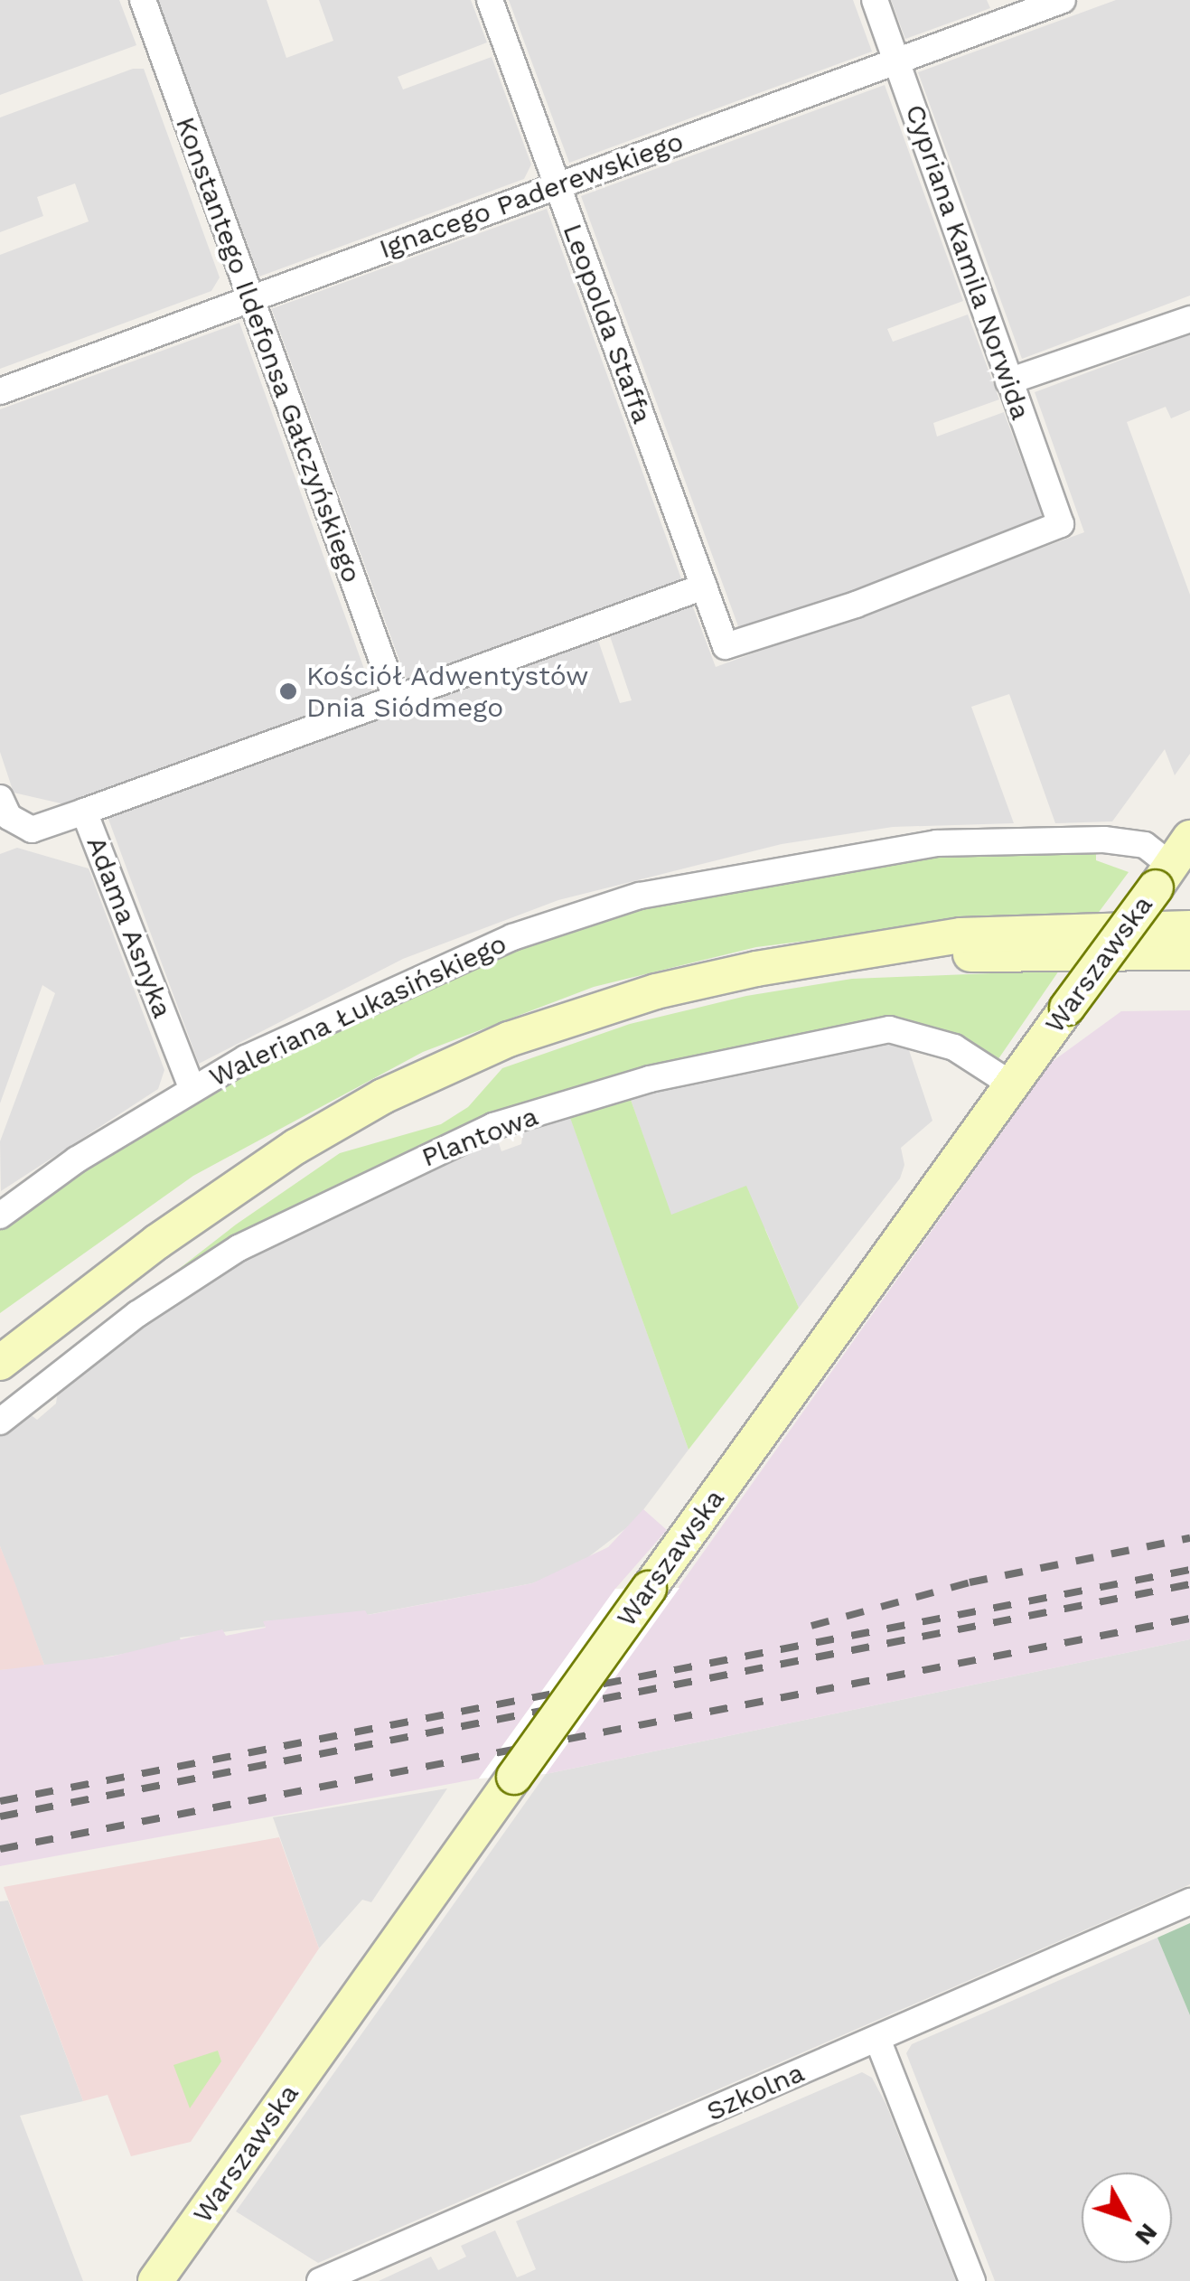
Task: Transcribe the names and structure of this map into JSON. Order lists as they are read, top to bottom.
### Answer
{
  "streets": {
    "main road": ["Warszawska"],
    "street": [
      "Ignacego Paderewskiego",
      "Cypriana Kamila Norwida",
      "Leopolda Staffa",
      "Konstantego Ildefonsa Gałczyńskiego",
      "Adama Asnyka",
      "Waleriana Łukasińskiego",
      "Plantowa",
      "Szkolna"
    ]
  },
  "crossings": [
    ["Ignacego Paderewskiego", "Cypriana Kamila Norwida"],
    ["Ignacego Paderewskiego", "Leopolda Staffa"],
    ["Ignacego Paderewskiego", "Konstantego Ildefonsa Gałczyńskiego"],
    ["Cypriana Kamila Norwida", "Leopolda Staffa"],
    ["Adama Asnyka", "Waleriana Łukasińskiego"],
    ["Warszawska", "Waleriana Łukasińskiego"],
    ["Warszawska", "Plantowa"]
  ],
  "places": ["Kościół Adwentystów Dnia Siódmego"],
  "north": "bottom right"
}
